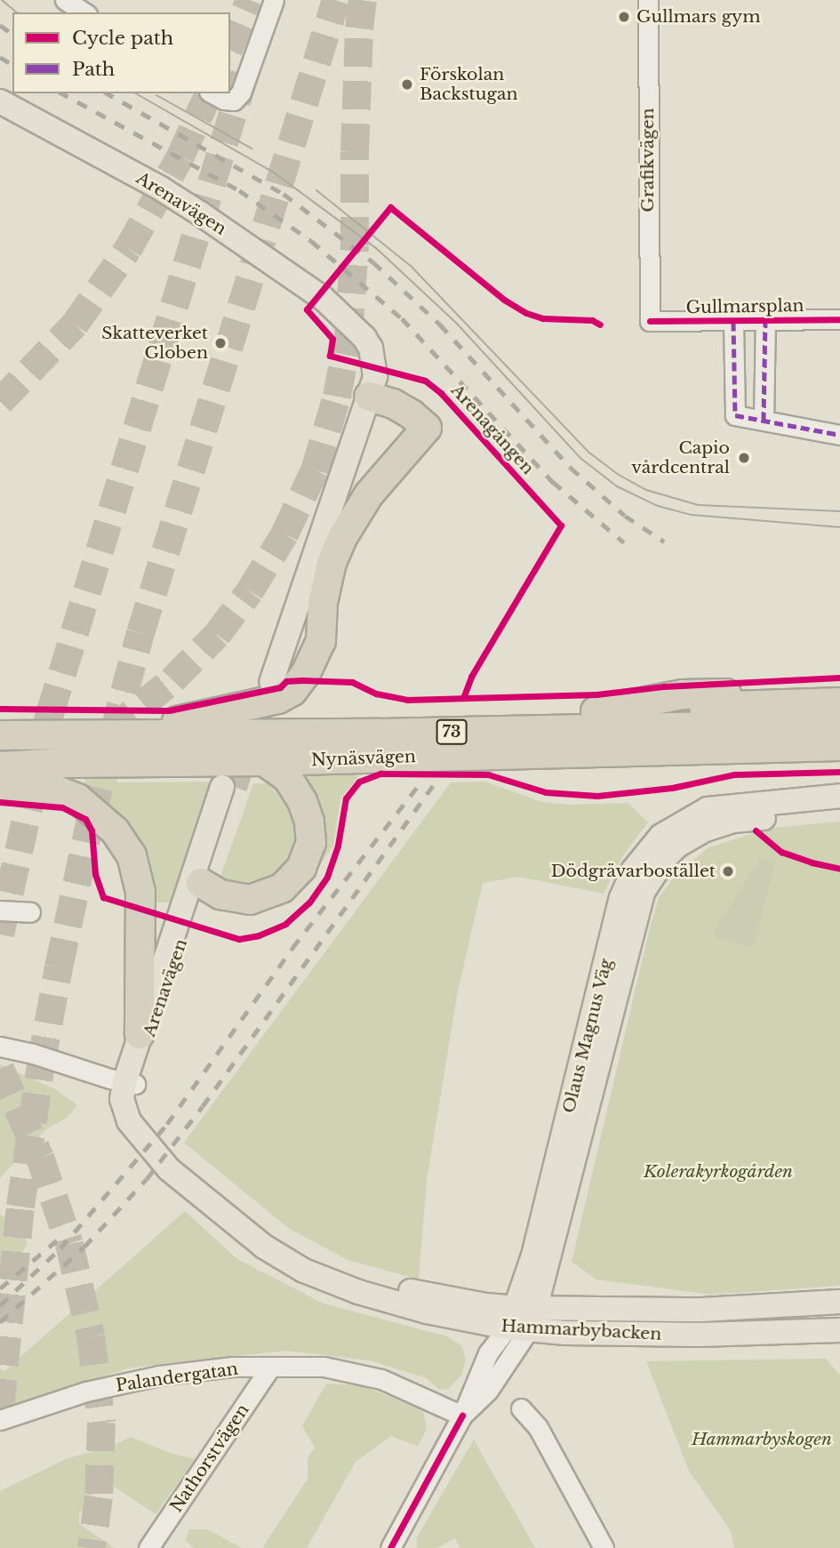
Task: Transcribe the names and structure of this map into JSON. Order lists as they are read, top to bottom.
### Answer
{
  "streets": {
    "highway": ["73", "Nynäsvägen"],
    "main road": ["Arenavägen", "Olaus Magnus Väg", "Hammarbybacken"],
    "street": [
      "Grafikvägen",
      "Gullmarsplan",
      "Palandergatan",
      "Nathorstvägen"
    ],
    "cycle path": ["Arenagången"]
  },
  "crossings": [
    ["Grafikvägen", "Gullmarsplan"],
    ["Arenavägen", "Hammarbybacken"],
    ["Olaus Magnus Väg", "Hammarbybacken"],
    ["Olaus Magnus Väg", "Palandergatan"],
    ["Palandergatan", "Nathorstvägen"]
  ],
  "parks": ["Kolerakyrkogården", "Hammarbyskogen"],
  "places": [
    "Gullmars gym",
    "Förskolan Backstugan",
    "Skatteverket Globen",
    "Capio vårdcentral",
    "Dödgrävarbostället"
  ],
  "legend": ["Cycle path", "Path"]
}
